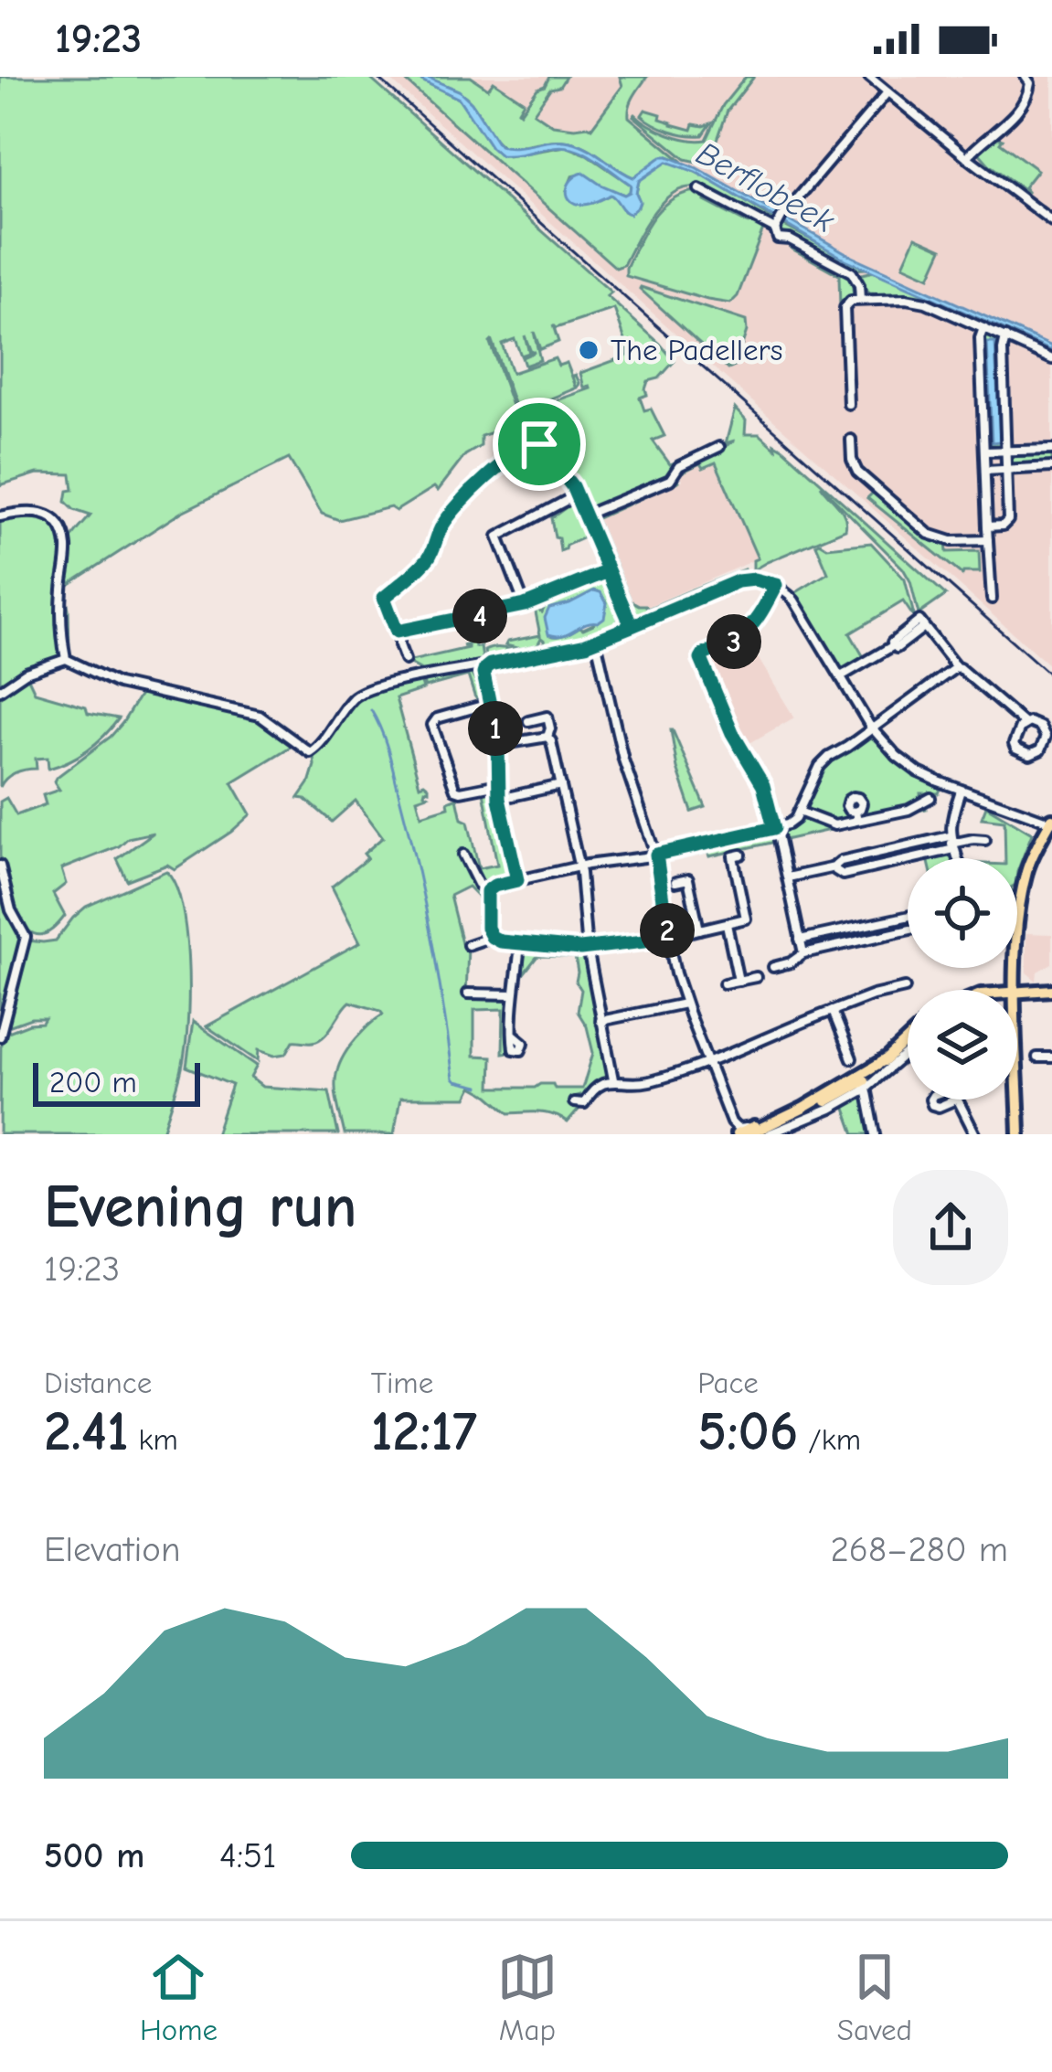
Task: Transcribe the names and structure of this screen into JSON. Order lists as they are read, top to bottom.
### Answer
{
  "water": ["Berflobeek"],
  "places": ["The Padellers"],
  "scale_bar": "200 m",
  "page": {
    "status": "19:23",
    "pins": [
      "4",
      "3",
      "1",
      "2"
    ],
    "scale": "200 m",
    "heading": ["Evening run", "19:23"],
    "stats": [
      ["Distance", "2.41 km"],
      ["Time", "12:17"],
      ["Pace", "5:06 /km"]
    ],
    "chart": ["Elevation", "268–280 m"],
    "list": [
      {
        "name": "500 m",
        "note": "4:51"
      }
    ],
    "tabs": ["Home", "Map", "Saved"]
  }
}
